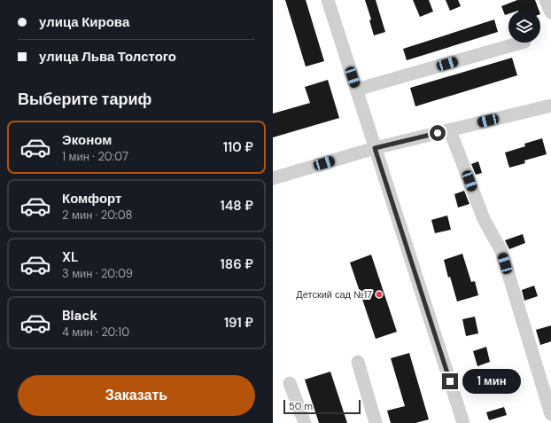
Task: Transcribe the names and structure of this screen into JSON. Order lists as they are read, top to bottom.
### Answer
{
  "places": ["Детский сад №17"],
  "scale_bar": "50 m",
  "page": {
    "banner": ["улица Кирова", "улица Льва Толстого"],
    "heading": "Выберите тариф",
    "list": [
      {
        "name": "Эконом",
        "note": "1 мин · 20:07",
        "value": "110 ₽"
      },
      {
        "name": "Комфорт",
        "note": "2 мин · 20:08",
        "value": "148 ₽"
      },
      {
        "name": "XL",
        "note": "3 мин · 20:09",
        "value": "186 ₽"
      },
      {
        "name": "Black",
        "note": "4 мин · 20:10",
        "value": "191 ₽"
      }
    ],
    "buttons": "Заказать",
    "bubble": "1 мин",
    "scale": "50 m"
  }
}
